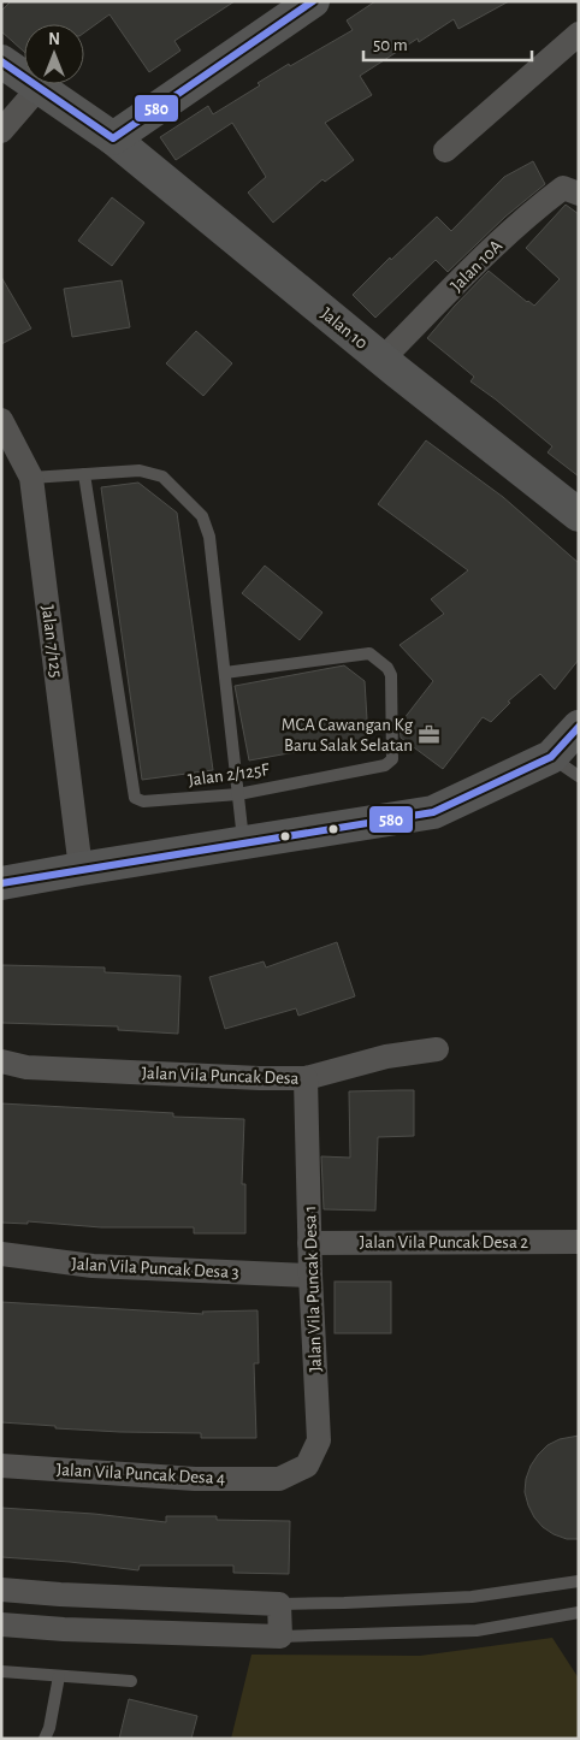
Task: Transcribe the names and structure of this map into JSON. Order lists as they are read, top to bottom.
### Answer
{
  "streets": {
    "street": [
      "Jalan 10A",
      "Jalan 10",
      "Jalan 7/125",
      "Jalan Vila Puncak Desa",
      "Jalan Vila Puncak Desa 2",
      "Jalan Vila Puncak Desa 3",
      "Jalan Vila Puncak Desa 1",
      "Jalan Vila Puncak Desa 4"
    ],
    "lane": ["Jalan 2/125F"]
  },
  "crossings": [
    ["Jalan 10A", "Jalan 10"],
    ["Jalan Vila Puncak Desa", "Jalan Vila Puncak Desa 1"],
    ["Jalan Vila Puncak Desa 2", "Jalan Vila Puncak Desa 1"],
    ["Jalan Vila Puncak Desa 3", "Jalan Vila Puncak Desa 1"],
    ["Jalan Vila Puncak Desa 1", "Jalan Vila Puncak Desa 4"]
  ],
  "places": {
    "office": ["MCA Cawangan Kg Baru Salak Selatan"]
  },
  "lines": ["transit line 580"],
  "scale_bar": "50 m",
  "north": "top"
}
